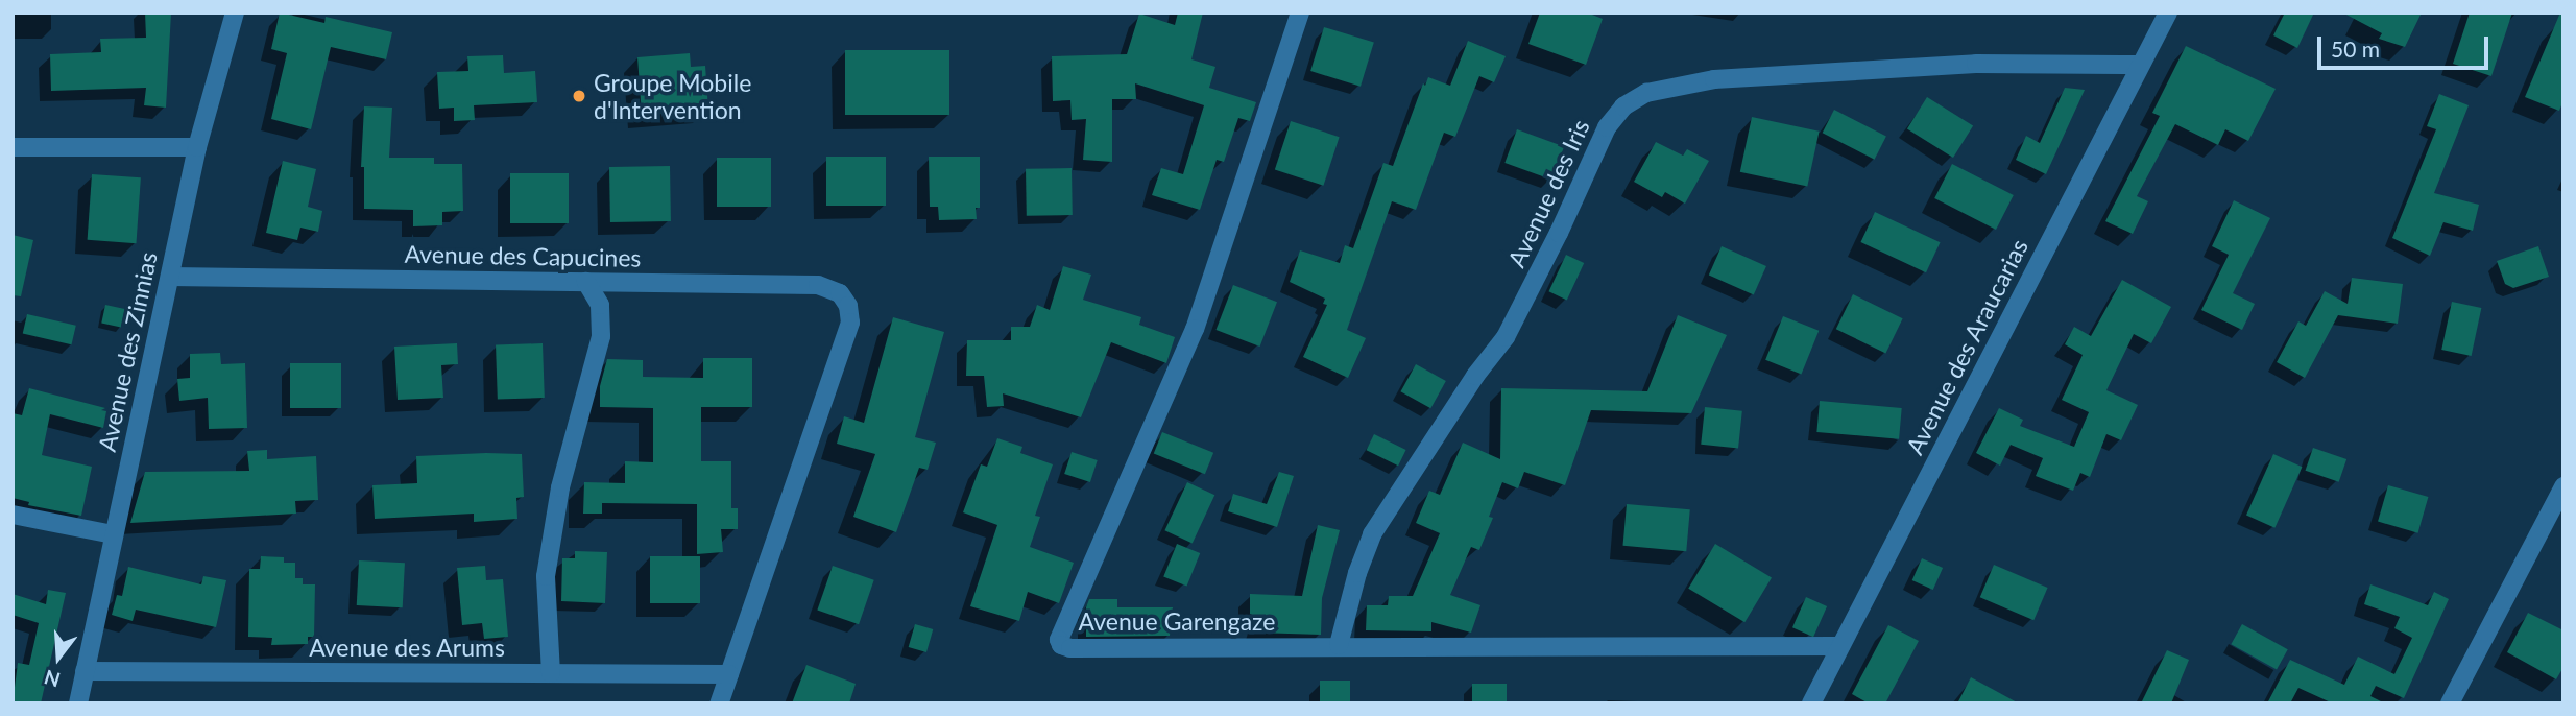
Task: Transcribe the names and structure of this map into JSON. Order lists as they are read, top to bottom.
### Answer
{
  "streets": {
    "street": [
      "Avenue des Iris",
      "Avenue des Capucines",
      "Avenue des Araucarias",
      "Avenue des Zinnias",
      "Avenue Garengaze",
      "Avenue des Arums"
    ]
  },
  "crossings": [
    ["Avenue des Iris", "Avenue des Araucarias"],
    ["Avenue des Iris", "Avenue Garengaze"],
    ["Avenue des Capucines", "Avenue des Zinnias"],
    ["Avenue des Capucines", "Avenue des Arums"],
    ["Avenue des Araucarias", "Avenue Garengaze"],
    ["Avenue des Zinnias", "Avenue des Arums"]
  ],
  "places": ["Groupe Mobile d'Intervention"],
  "scale_bar": "50 m",
  "north": "bottom"
}
